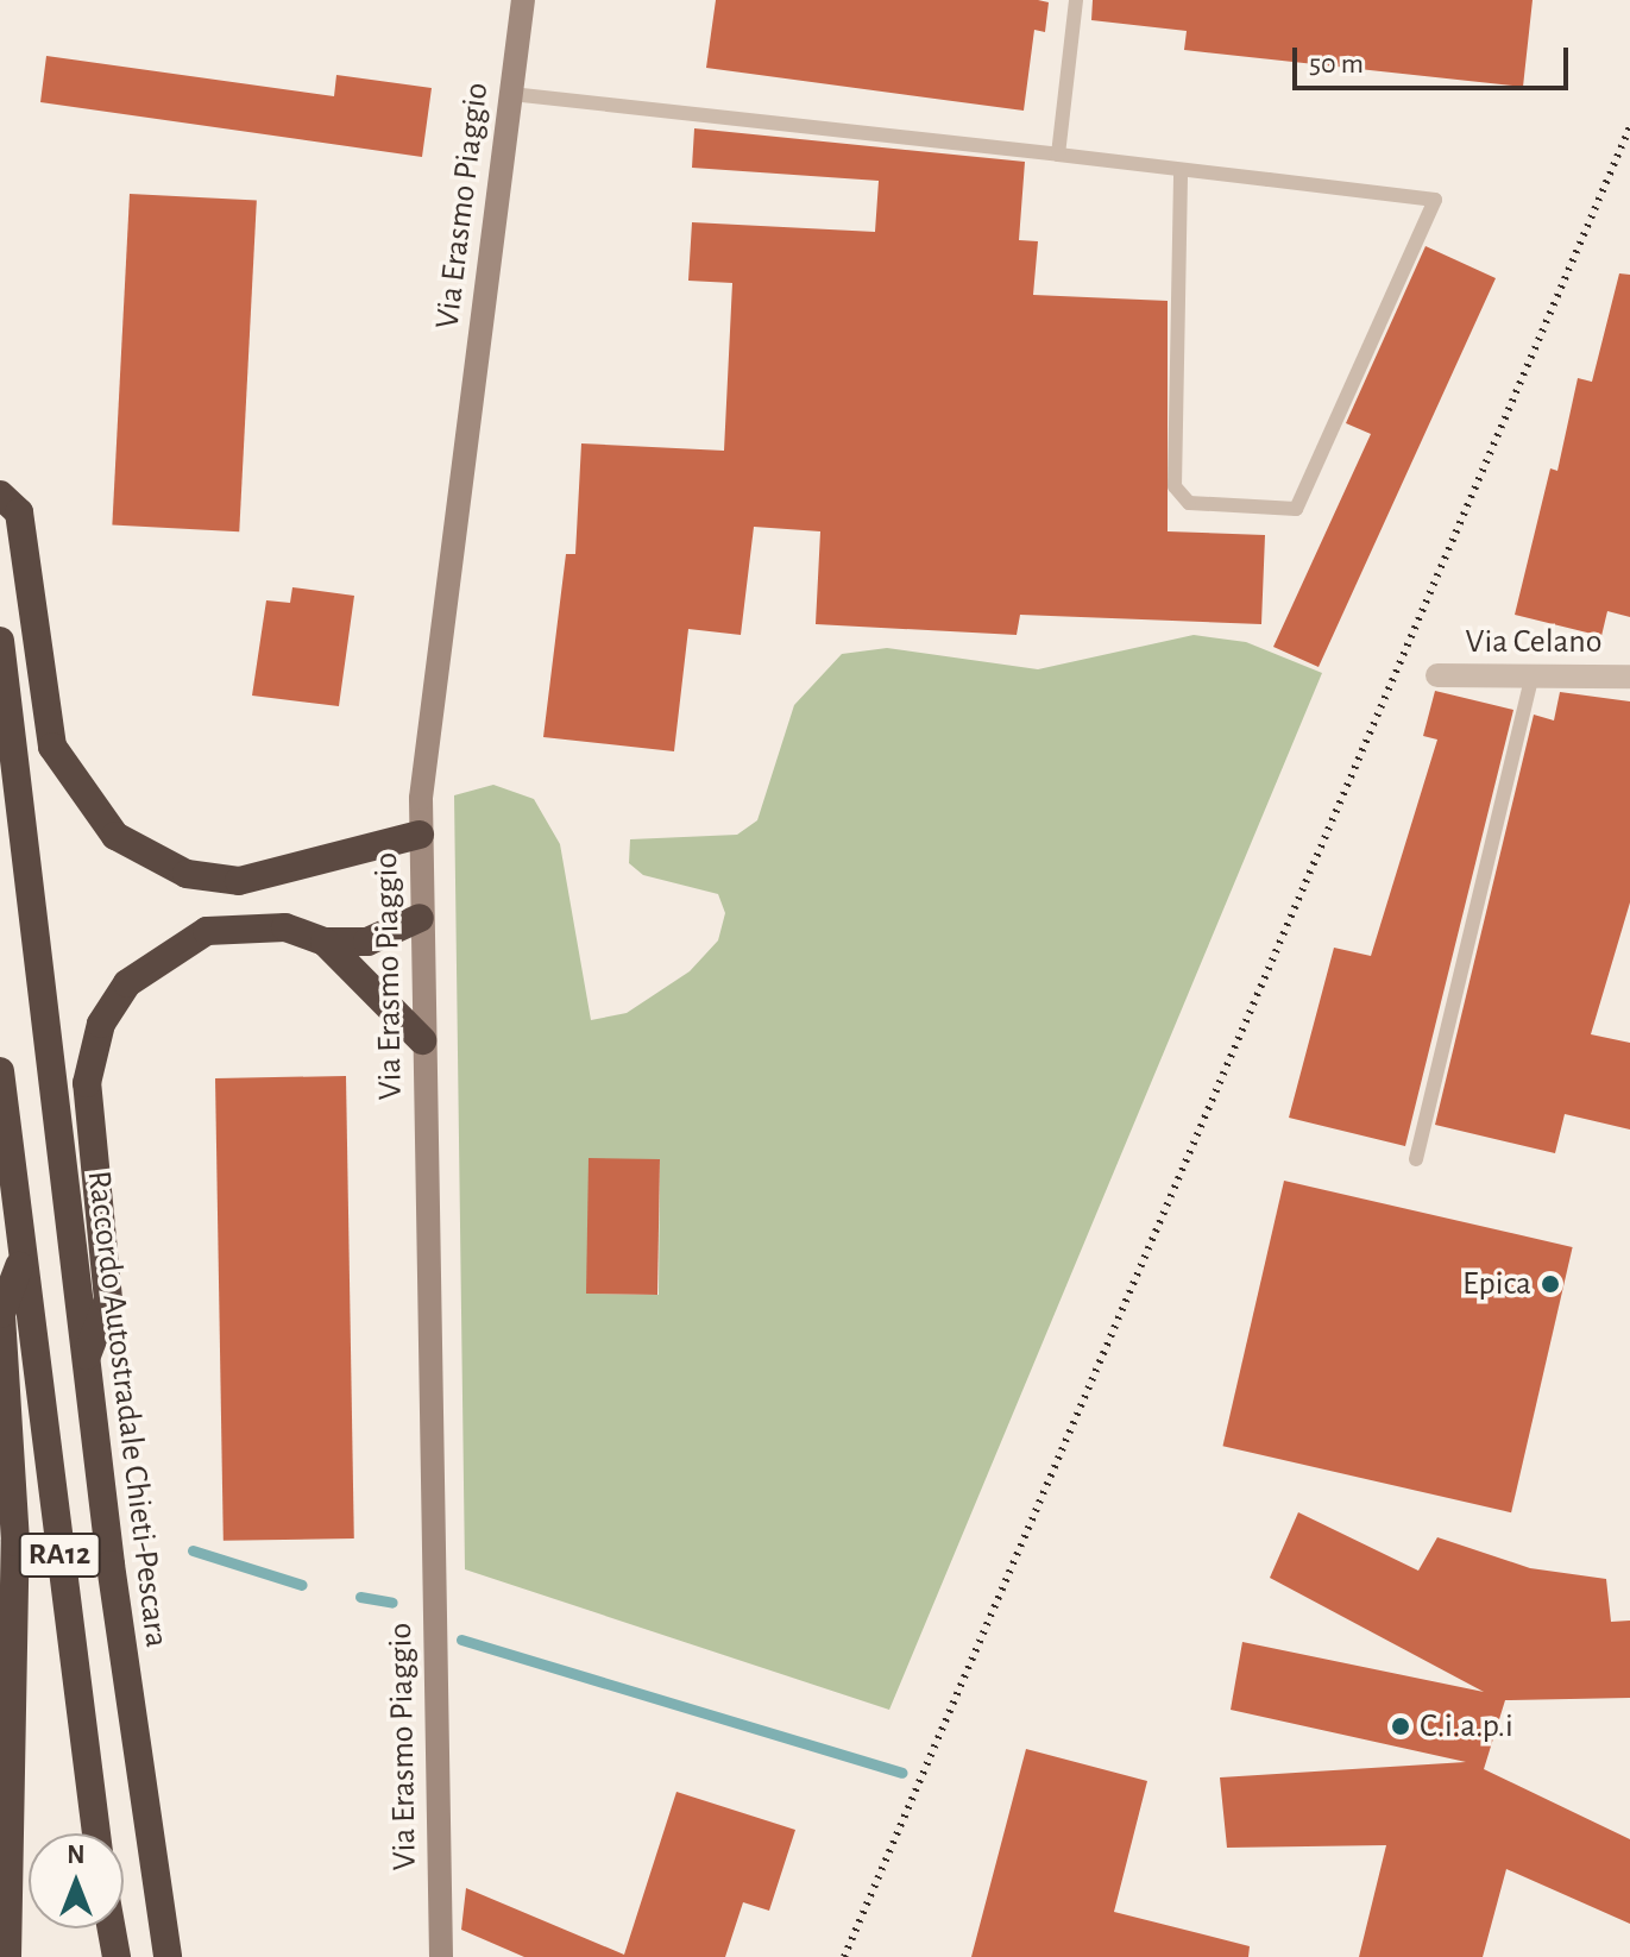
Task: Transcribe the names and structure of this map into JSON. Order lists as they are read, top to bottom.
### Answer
{
  "streets": {
    "highway": ["Raccordo Autostradale Chieti-Pescara", "RA12"],
    "street": ["Via Erasmo Piaggio", "Via Celano"]
  },
  "places": ["Epica", "C.i.a.p.i"],
  "scale_bar": "50 m",
  "north": "top"
}
